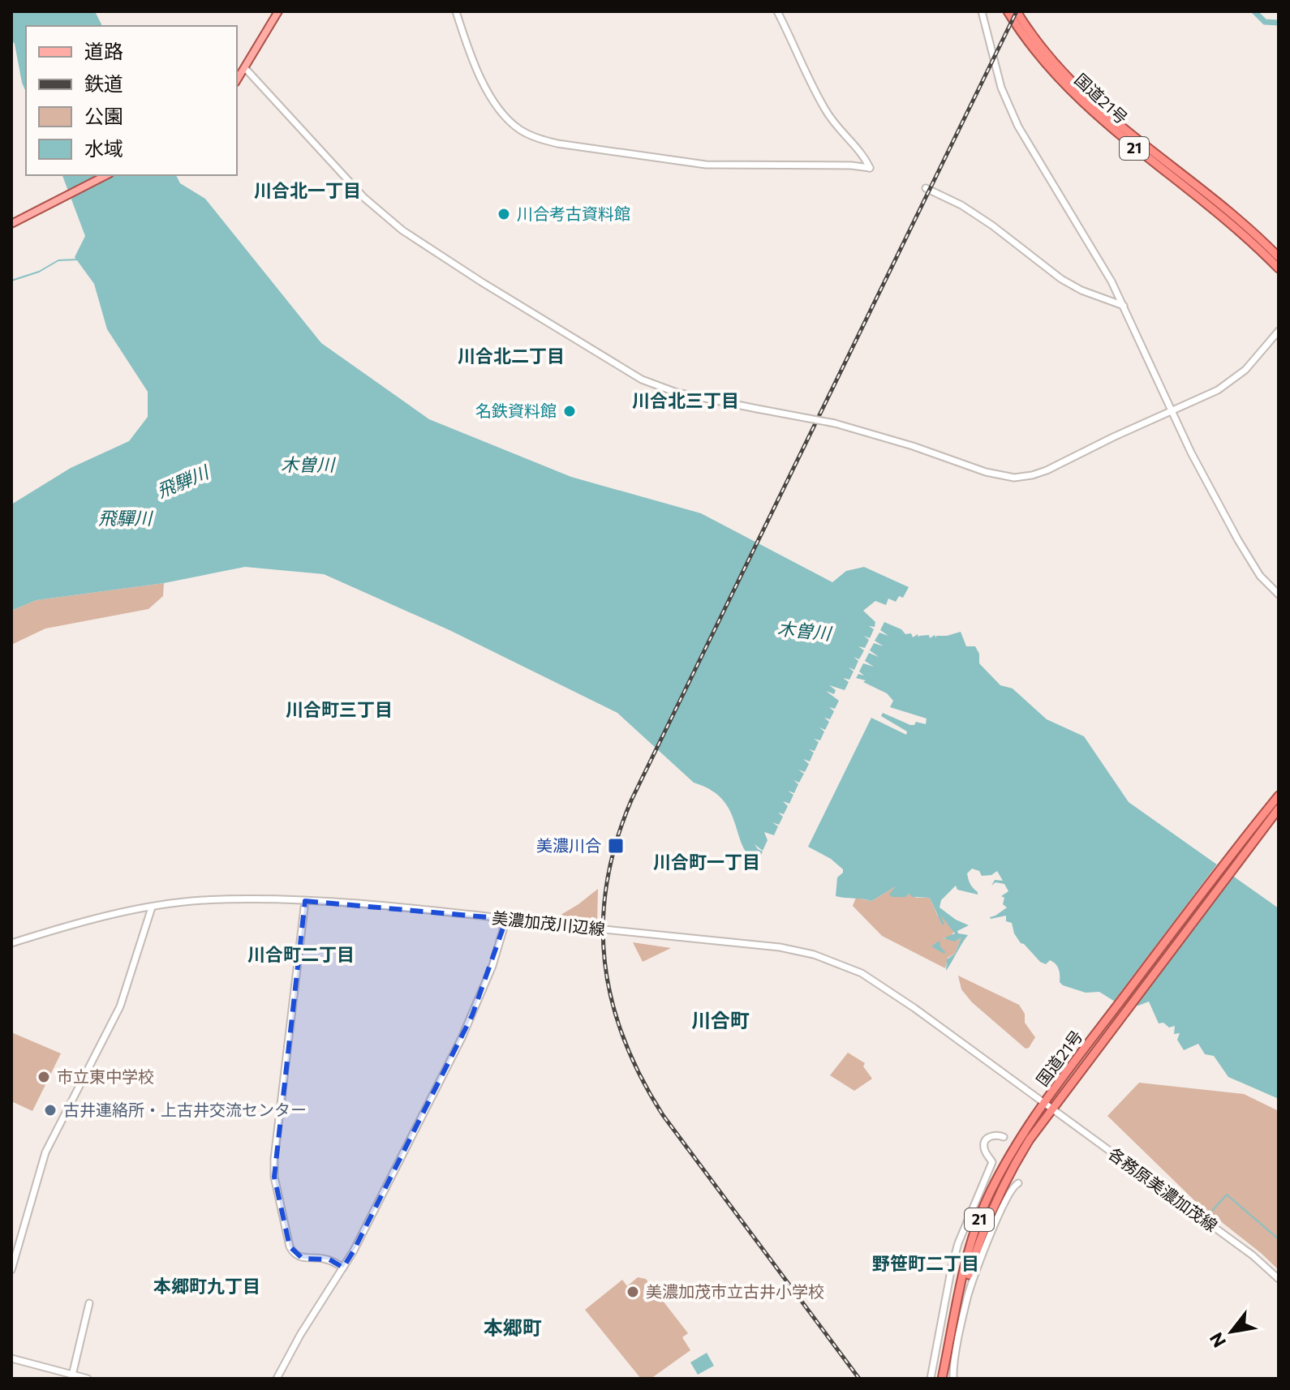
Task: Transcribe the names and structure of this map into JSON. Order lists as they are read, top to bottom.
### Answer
{
  "streets": {
    "highway": ["国道21号", "21"],
    "street": ["美濃加茂川辺線", "各務原美濃加茂線"]
  },
  "crossings": [
    ["国道21号", "美濃加茂川辺線"],
    ["国道21号", "各務原美濃加茂線"],
    ["美濃加茂川辺線", "各務原美濃加茂線"]
  ],
  "districts": [
    "川合北一丁目",
    "川合北二丁目",
    "川合北三丁目",
    "川合町三丁目",
    "川合町一丁目",
    "川合町二丁目",
    "川合町",
    "野笹町二丁目",
    "本郷町九丁目",
    "本郷町"
  ],
  "water": ["木曽川", "飛騨川", "飛驒川"],
  "places": {
    "other": [
      "川合考古資料館",
      "名鉄資料館",
      "市立東中学校",
      "古井連絡所・上古井交流センター",
      "美濃加茂市立古井小学校"
    ],
    "transit": ["美濃川合"]
  },
  "legend": [
    "道路",
    "鉄道",
    "公園",
    "水域"
  ],
  "north": "bottom left"
}
